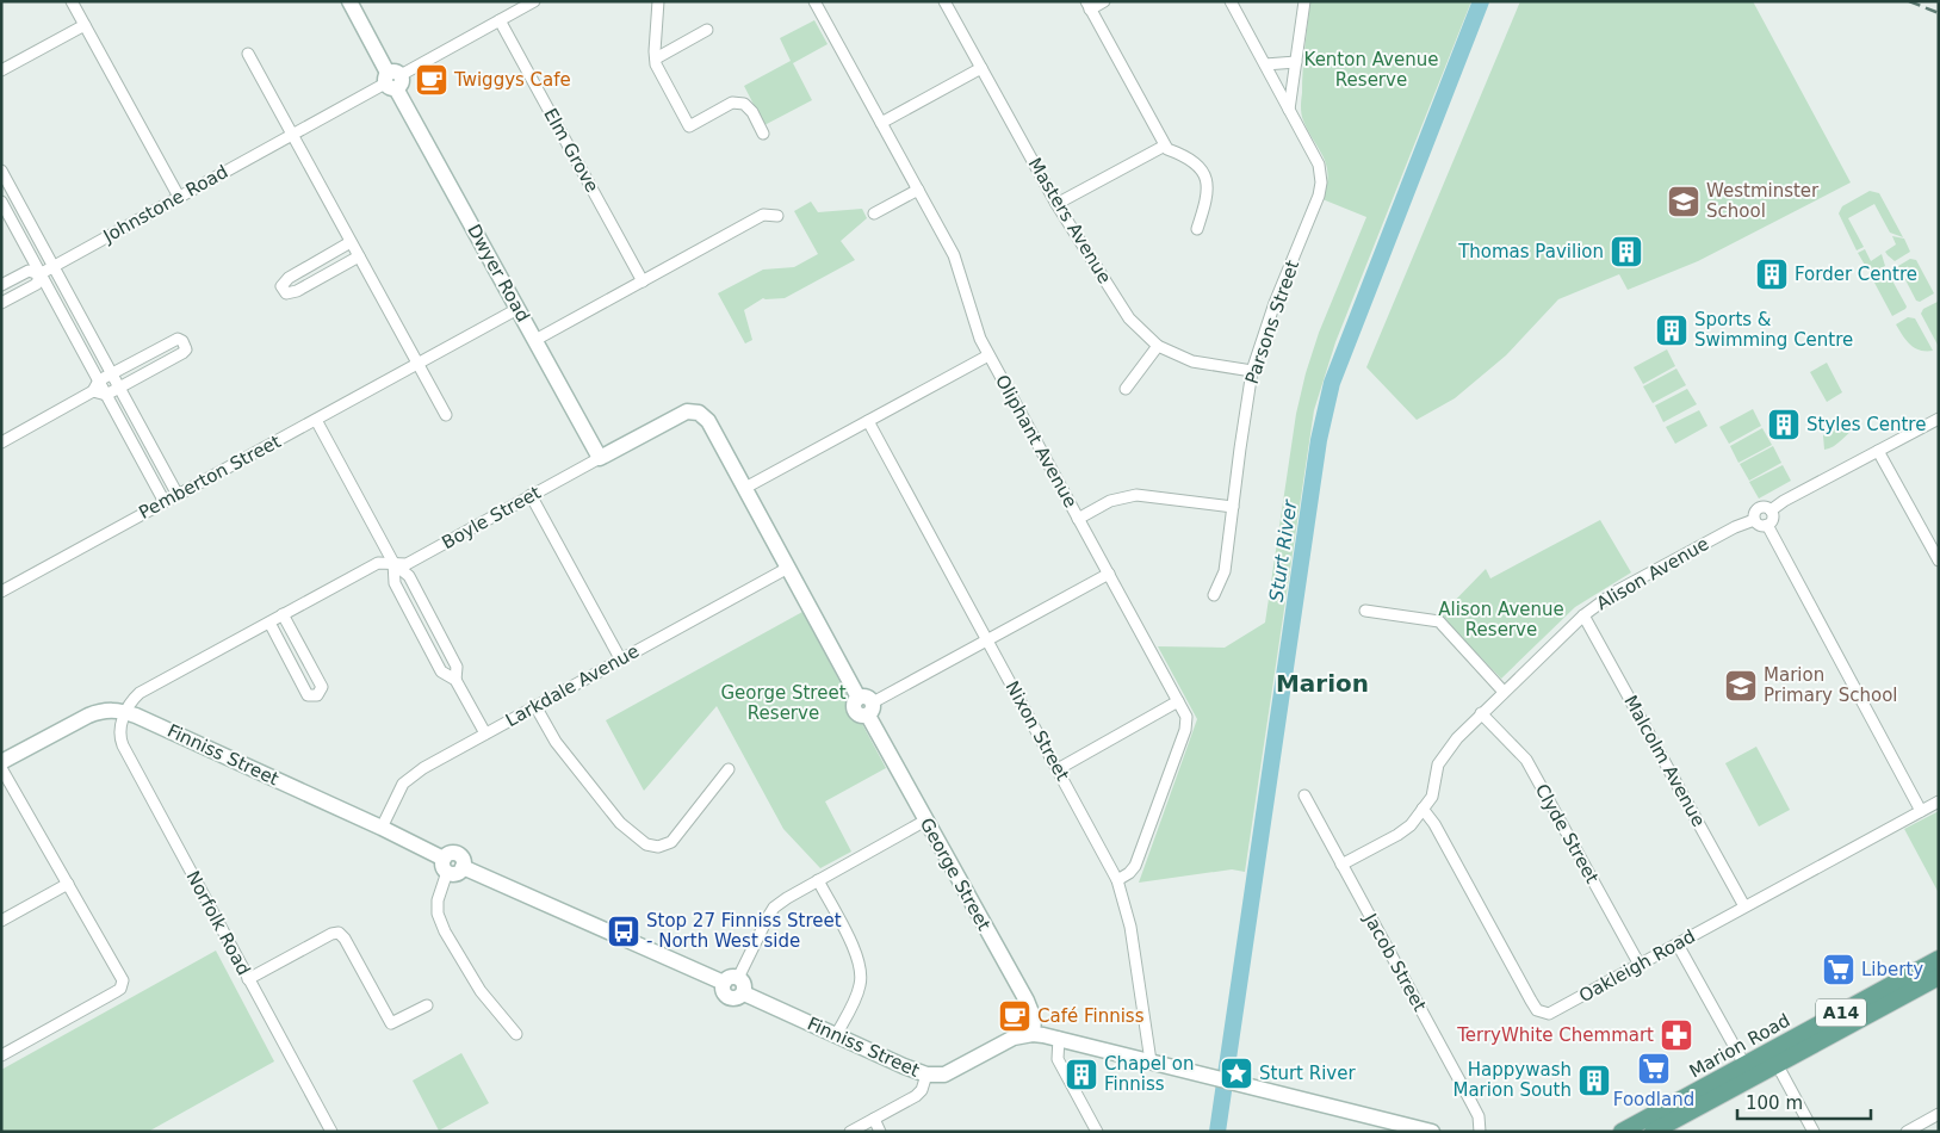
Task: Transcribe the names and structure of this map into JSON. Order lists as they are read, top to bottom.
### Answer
{
  "streets": {
    "main road": ["A14", "Marion Road"],
    "street": [
      "Elm Grove",
      "Johnstone Road",
      "Masters Avenue",
      "Dwyer Road",
      "Parsons Street",
      "Oliphant Avenue",
      "Pemberton Street",
      "Boyle Street",
      "Alison Avenue",
      "Larkdale Avenue",
      "Nixon Street",
      "Finniss Street",
      "Malcolm Avenue",
      "Clyde Street",
      "George Street",
      "Norfolk Road",
      "Jacob Street",
      "Oakleigh Road"
    ]
  },
  "crossings": [
    ["Elm Grove", "Johnstone Road"],
    ["Johnstone Road", "Dwyer Road"],
    ["Masters Avenue", "Parsons Street"],
    ["Dwyer Road", "Pemberton Street"],
    ["Dwyer Road", "Boyle Street"],
    ["Oliphant Avenue", "Nixon Street"],
    ["Boyle Street", "Finniss Street"],
    ["Boyle Street", "George Street"],
    ["Boyle Street", "Norfolk Road"],
    ["Alison Avenue", "Malcolm Avenue"],
    ["Alison Avenue", "Clyde Street"],
    ["Alison Avenue", "Jacob Street"],
    ["Alison Avenue", "Oakleigh Road"],
    ["Larkdale Avenue", "Finniss Street"],
    ["Larkdale Avenue", "George Street"],
    ["Nixon Street", "Finniss Street"],
    ["Finniss Street", "George Street"],
    ["Finniss Street", "Norfolk Road"],
    ["Malcolm Avenue", "Oakleigh Road"],
    ["Clyde Street", "Oakleigh Road"]
  ],
  "districts": ["Marion"],
  "water": ["Sturt River"],
  "parks": ["Kenton Avenue Reserve", "Alison Avenue Reserve", "George Street Reserve"],
  "places": {
    "cafe": ["Twiggys Cafe", "Café Finniss"],
    "school or university": ["Westminster School", "Marion Primary School"],
    "building": [
      "Thomas Pavilion",
      "Forder Centre",
      "Sports & Swimming Centre",
      "Styles Centre",
      "Chapel on Finniss",
      "Happywash Marion South"
    ],
    "bus stop": ["Stop 27 Finniss Street - North West side"],
    "supermarket": ["Liberty", "Foodland"],
    "pharmacy": ["TerryWhite Chemmart"],
    "place": ["Sturt River"]
  },
  "scale_bar": "100 m"
}
